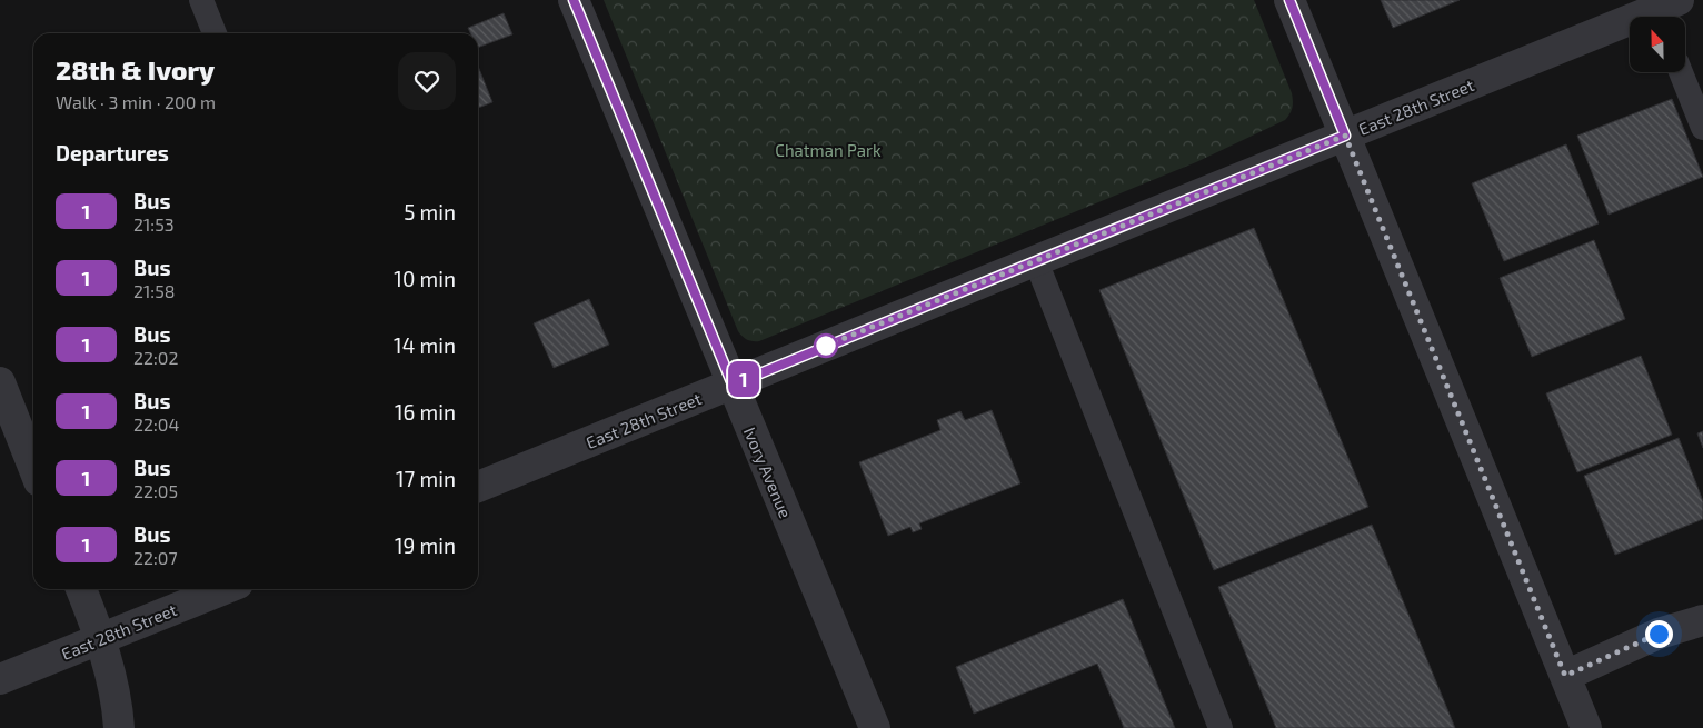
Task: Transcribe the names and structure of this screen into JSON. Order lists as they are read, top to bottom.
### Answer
{
  "streets": {
    "street": ["East 28th Street", "Ivory Avenue"]
  },
  "crossings": [
    ["East 28th Street", "Ivory Avenue"]
  ],
  "parks": ["Chatman Park"],
  "lines": ["bus line 1"],
  "north": "top",
  "page": {
    "on_map": "1",
    "heading": [
      ["28th & Ivory", "Walk · 3 min · 200 m"],
      "Departures"
    ],
    "list": [
      {
        "mark": "1",
        "name": "Bus",
        "note": "21:53",
        "value": "5 min"
      },
      {
        "mark": "1",
        "name": "Bus",
        "note": "21:58",
        "value": "10 min"
      },
      {
        "mark": "1",
        "name": "Bus",
        "note": "22:02",
        "value": "14 min"
      },
      {
        "mark": "1",
        "name": "Bus",
        "note": "22:04",
        "value": "16 min"
      },
      {
        "mark": "1",
        "name": "Bus",
        "note": "22:05",
        "value": "17 min"
      },
      {
        "mark": "1",
        "name": "Bus",
        "note": "22:07",
        "value": "19 min"
      }
    ]
  }
}
